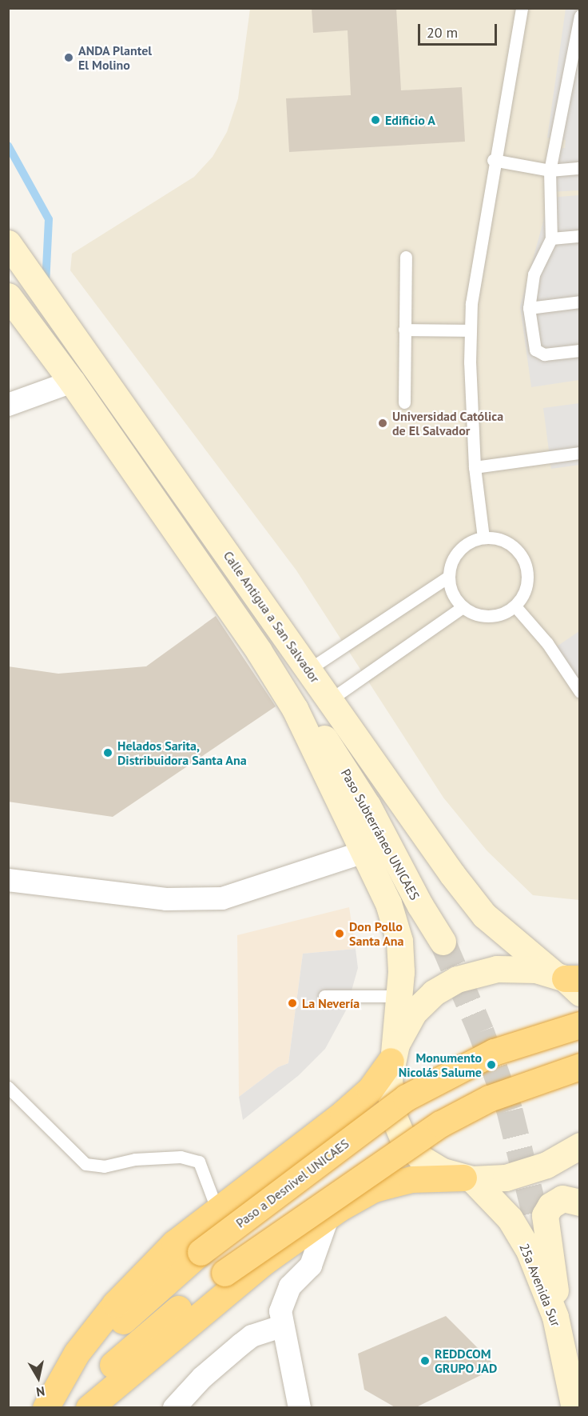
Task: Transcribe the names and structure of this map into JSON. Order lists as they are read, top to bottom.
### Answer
{
  "streets": {
    "highway": ["Paso a Desnivel UNICAES"],
    "main road": ["Calle Antigua a San Salvador", "Paso Subterráneo UNICAES", "25a Avenida Sur"]
  },
  "places": [
    "ANDA Plantel El Molino",
    "Edificio A",
    "Universidad Católica de El Salvador",
    "Helados Sarita, Distribuidora Santa Ana",
    "Don Pollo Santa Ana",
    "La Nevería",
    "Monumento Nicolás Salume",
    "REDDCOM GRUPO JAD"
  ],
  "scale_bar": "20 m",
  "north": "bottom"
}
